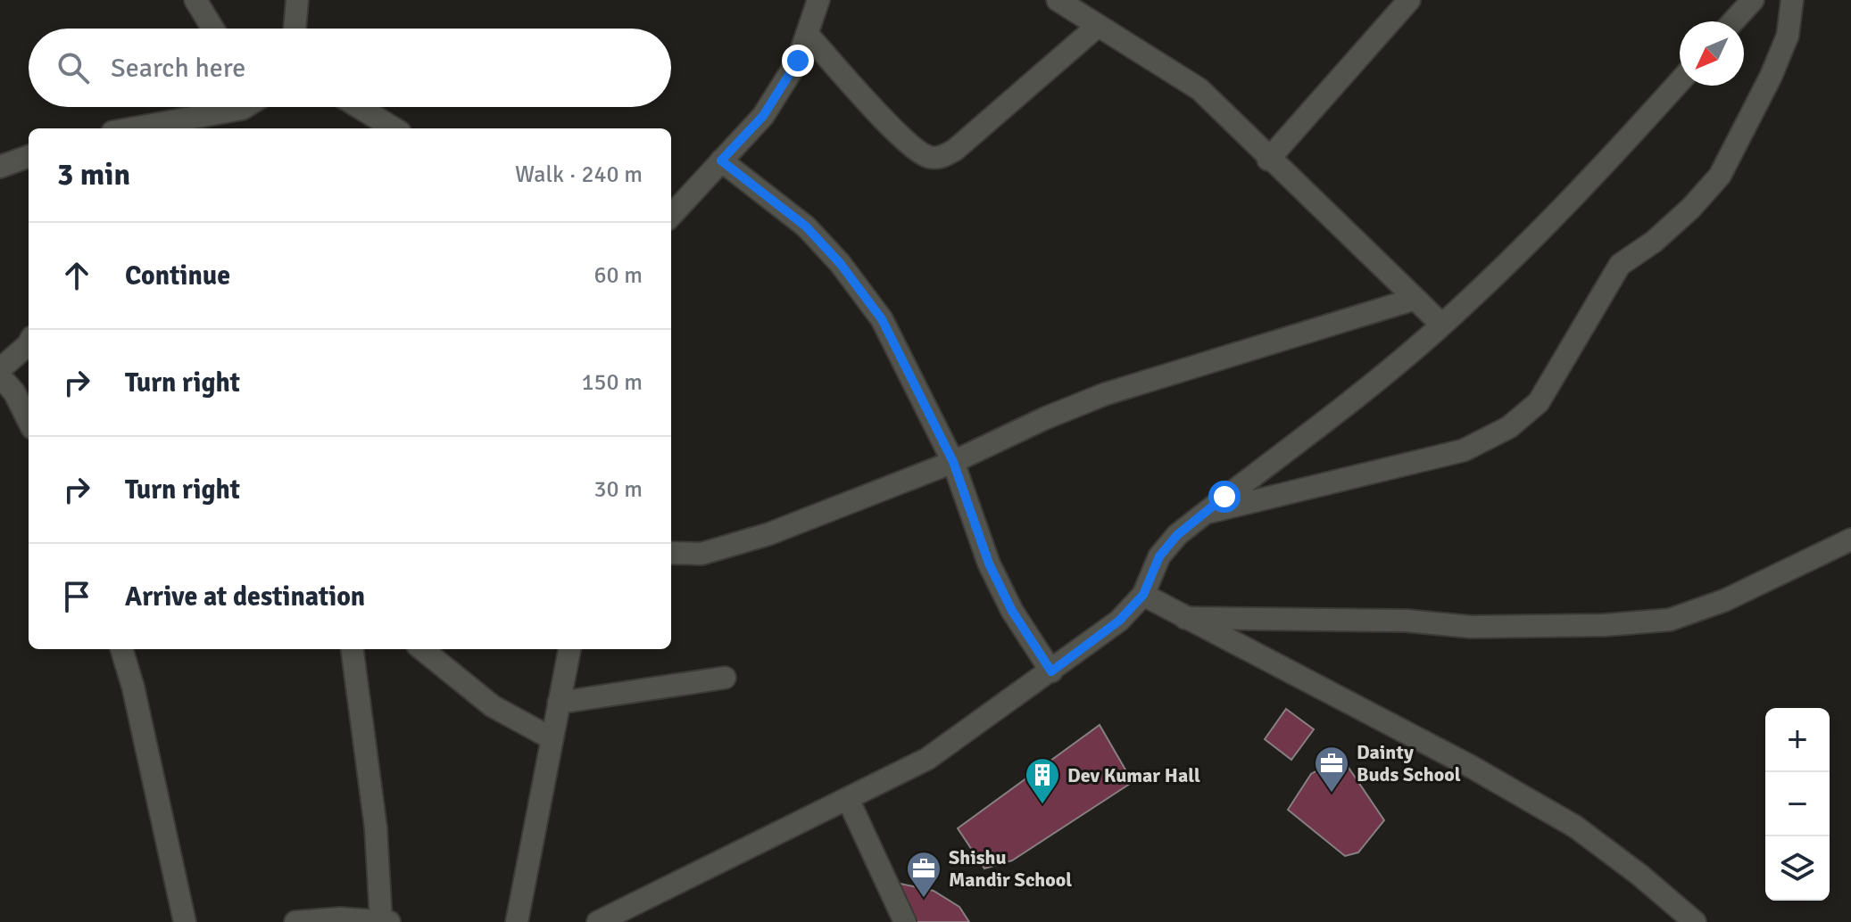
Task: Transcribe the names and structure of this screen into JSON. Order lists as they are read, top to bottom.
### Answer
{
  "places": {
    "office": ["Dainty Buds School", "Shishu Mandir School"],
    "building": ["Dev Kumar Hall"]
  },
  "north": "bottom left",
  "page": {
    "search": "Search here",
    "heading": ["3 min", "Walk · 240 m"],
    "list": [
      ["Continue", "60 m"],
      ["Turn right", "150 m"],
      ["Turn right", "30 m"],
      "Arrive at destination"
    ],
    "map_buttons": ["+", "−"]
  }
}
